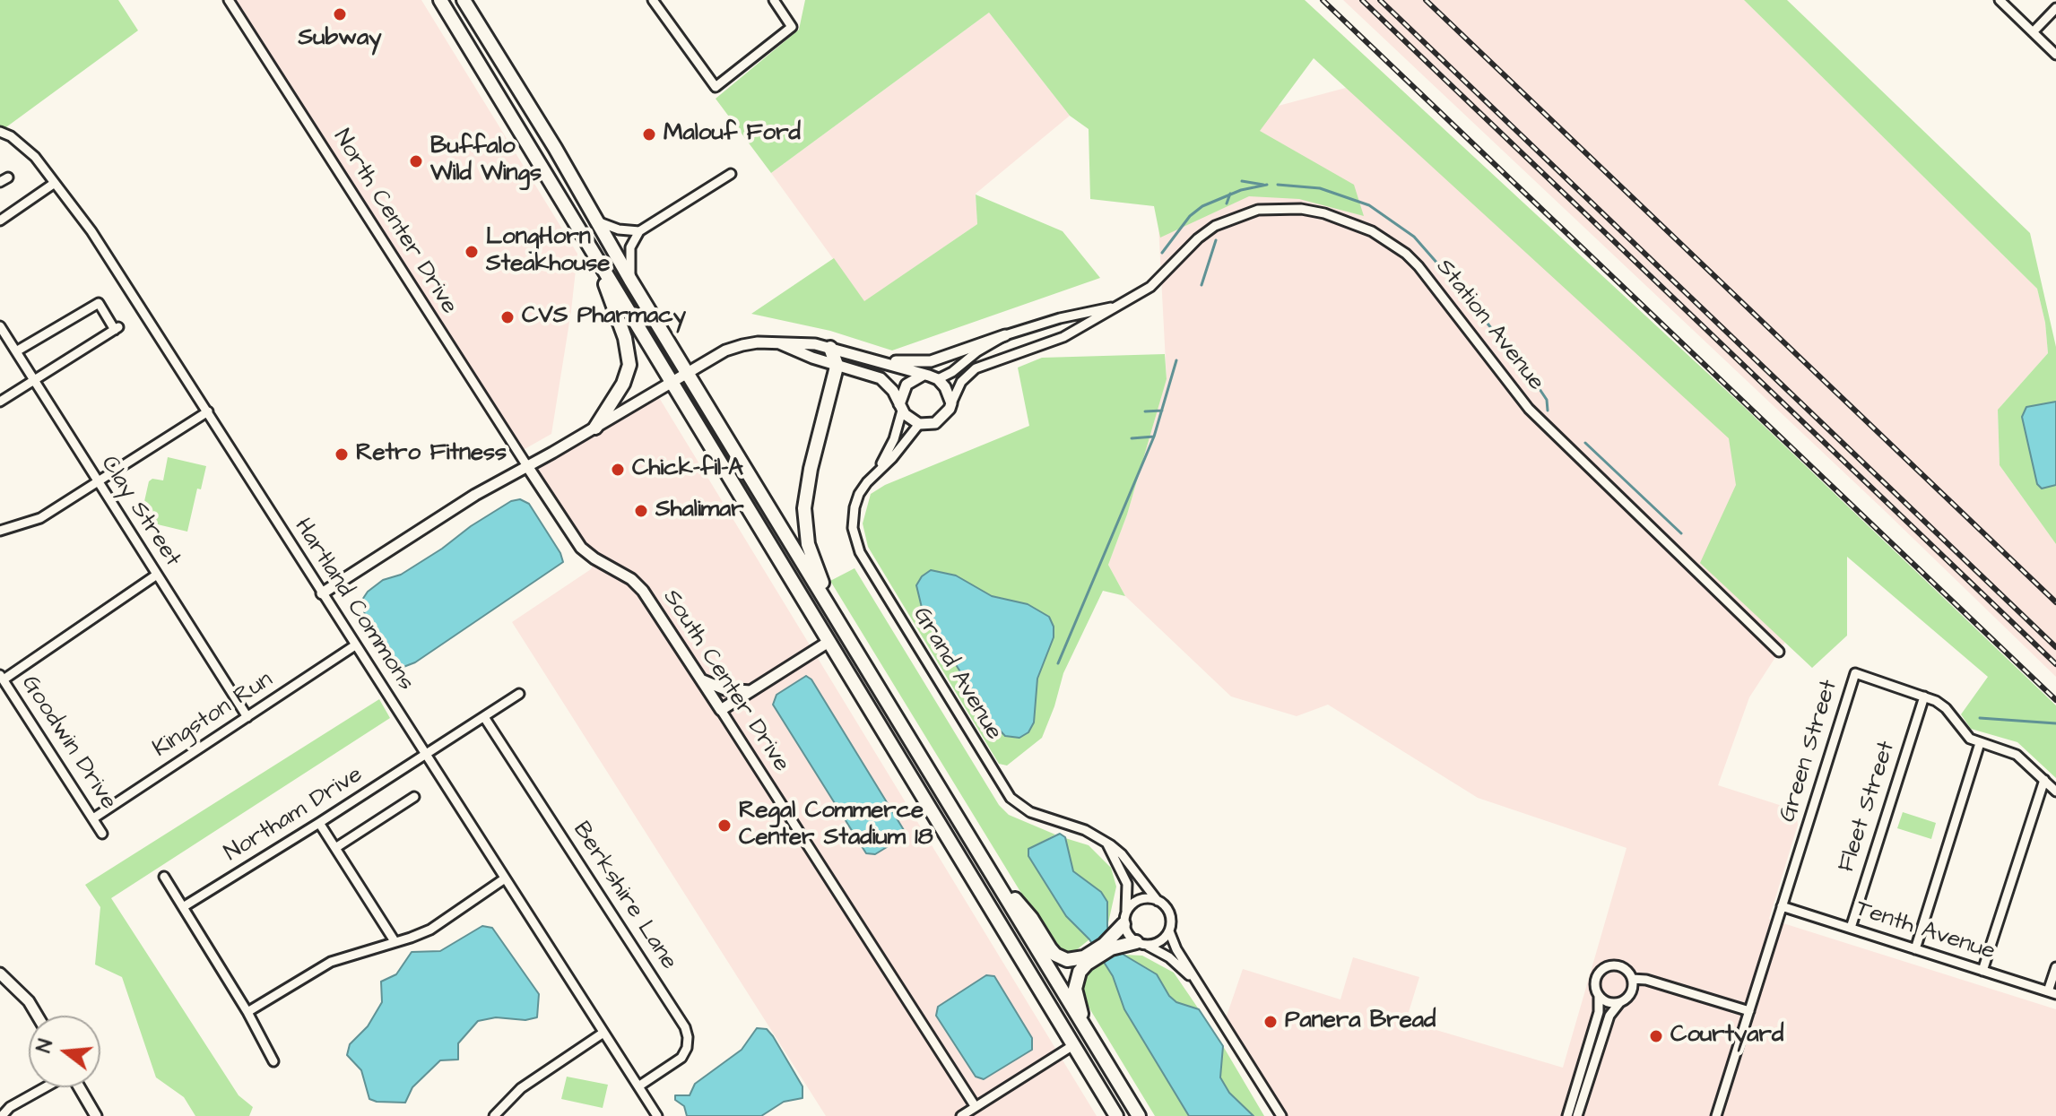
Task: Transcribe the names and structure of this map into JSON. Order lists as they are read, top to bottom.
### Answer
{
  "streets": {
    "street": [
      "North Center Drive",
      "Station Avenue",
      "Clay Street",
      "Hartland Commons",
      "Grand Avenue",
      "South Center Drive",
      "Kingston Run",
      "Goodwin Drive",
      "Green Street",
      "Fleet Street",
      "Northam Drive",
      "Berkshire Lane",
      "Tenth Avenue"
    ]
  },
  "crossings": [
    ["North Center Drive", "South Center Drive"],
    ["Station Avenue", "Grand Avenue"],
    ["Clay Street", "Kingston Run"],
    ["Hartland Commons", "Kingston Run"],
    ["Hartland Commons", "Northam Drive"],
    ["Hartland Commons", "Berkshire Lane"],
    ["Kingston Run", "Goodwin Drive"],
    ["Green Street", "Fleet Street"],
    ["Green Street", "Tenth Avenue"],
    ["Fleet Street", "Tenth Avenue"],
    ["Northam Drive", "Berkshire Lane"]
  ],
  "places": [
    "Subway",
    "Malouf Ford",
    "Buffalo Wild Wings",
    "LongHorn Steakhouse",
    "CVS Pharmacy",
    "Retro Fitness",
    "Chick-fil-A",
    "Shalimar",
    "Regal Commerce Center Stadium 18",
    "Panera Bread",
    "Courtyard"
  ],
  "north": "left"
}
